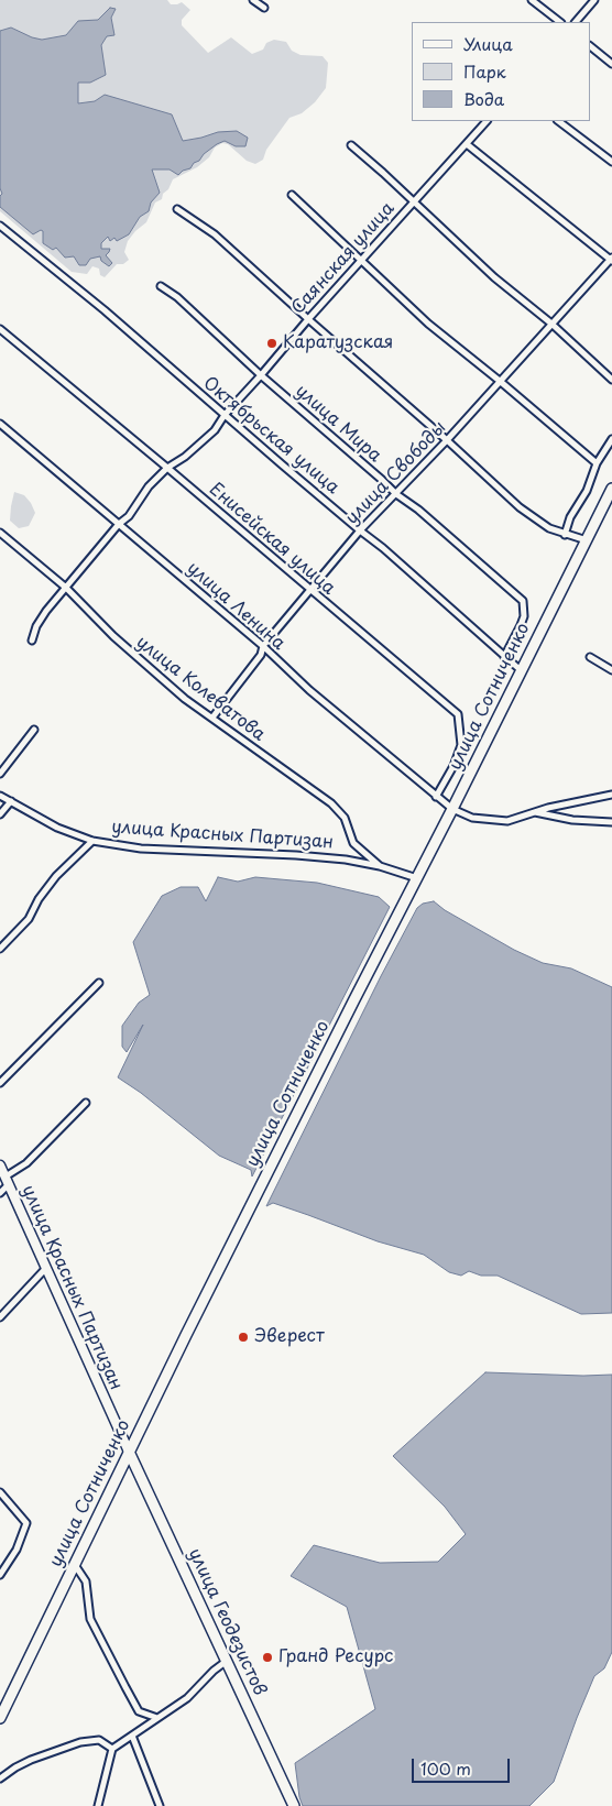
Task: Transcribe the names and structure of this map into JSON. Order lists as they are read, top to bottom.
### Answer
{
  "streets": {
    "main road": ["улица Сотниченко", "улица Красных Партизан", "улица Геодезистов"],
    "street": [
      "Саянская улица",
      "улица Мира",
      "Октябрьская улица",
      "улица Свободы",
      "Енисейская улица",
      "улица Ленина",
      "улица Колеватова"
    ]
  },
  "crossings": [
    ["Саянская улица", "улица Мира"],
    ["Саянская улица", "Октябрьская улица"],
    ["Саянская улица", "Енисейская улица"],
    ["Саянская улица", "улица Ленина"],
    ["Саянская улица", "улица Колеватова"],
    ["улица Мира", "Октябрьская улица"],
    ["улица Мира", "улица Свободы"],
    ["Октябрьская улица", "улица Свободы"],
    ["Октябрьская улица", "улица Сотниченко"],
    ["улица Свободы", "Енисейская улица"],
    ["улица Свободы", "улица Ленина"],
    ["улица Свободы", "улица Колеватова"],
    ["Енисейская улица", "улица Ленина"],
    ["улица Ленина", "улица Сотниченко"],
    ["улица Колеватова", "улица Красных Партизан"],
    ["улица Сотниченко", "улица Красных Партизан"],
    ["улица Сотниченко", "улица Геодезистов"],
    ["улица Красных Партизан", "улица Геодезистов"]
  ],
  "places": ["Каратузская", "Эверест", "Гранд Ресурс"],
  "legend": ["Улица", "Парк", "Вода"],
  "scale_bar": "100 m"
}
